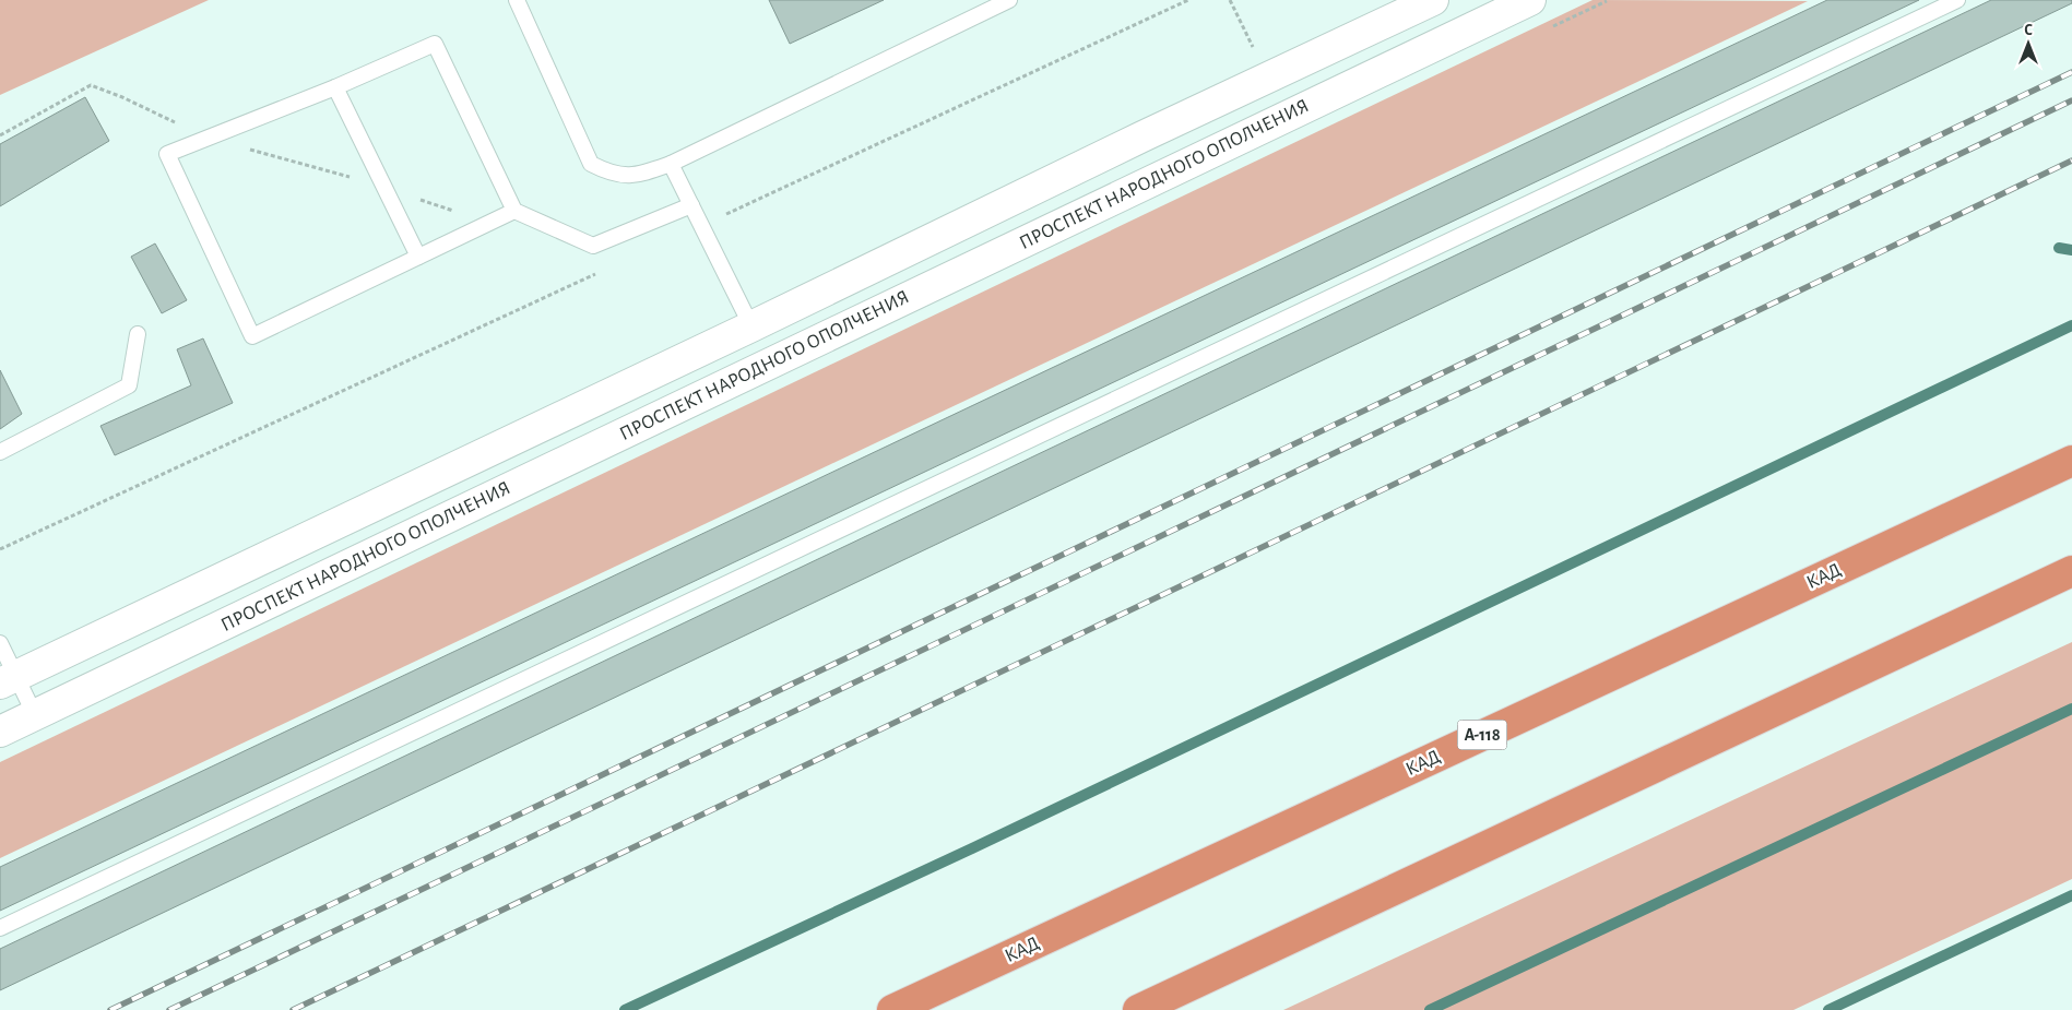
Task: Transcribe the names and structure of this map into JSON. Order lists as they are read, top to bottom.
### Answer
{
  "streets": {
    "highway": ["КАД", "А-118"],
    "main road": ["ПРОСПЕКТ НАРОДНОГО ОПОЛЧЕНИЯ"]
  },
  "north": "top"
}
